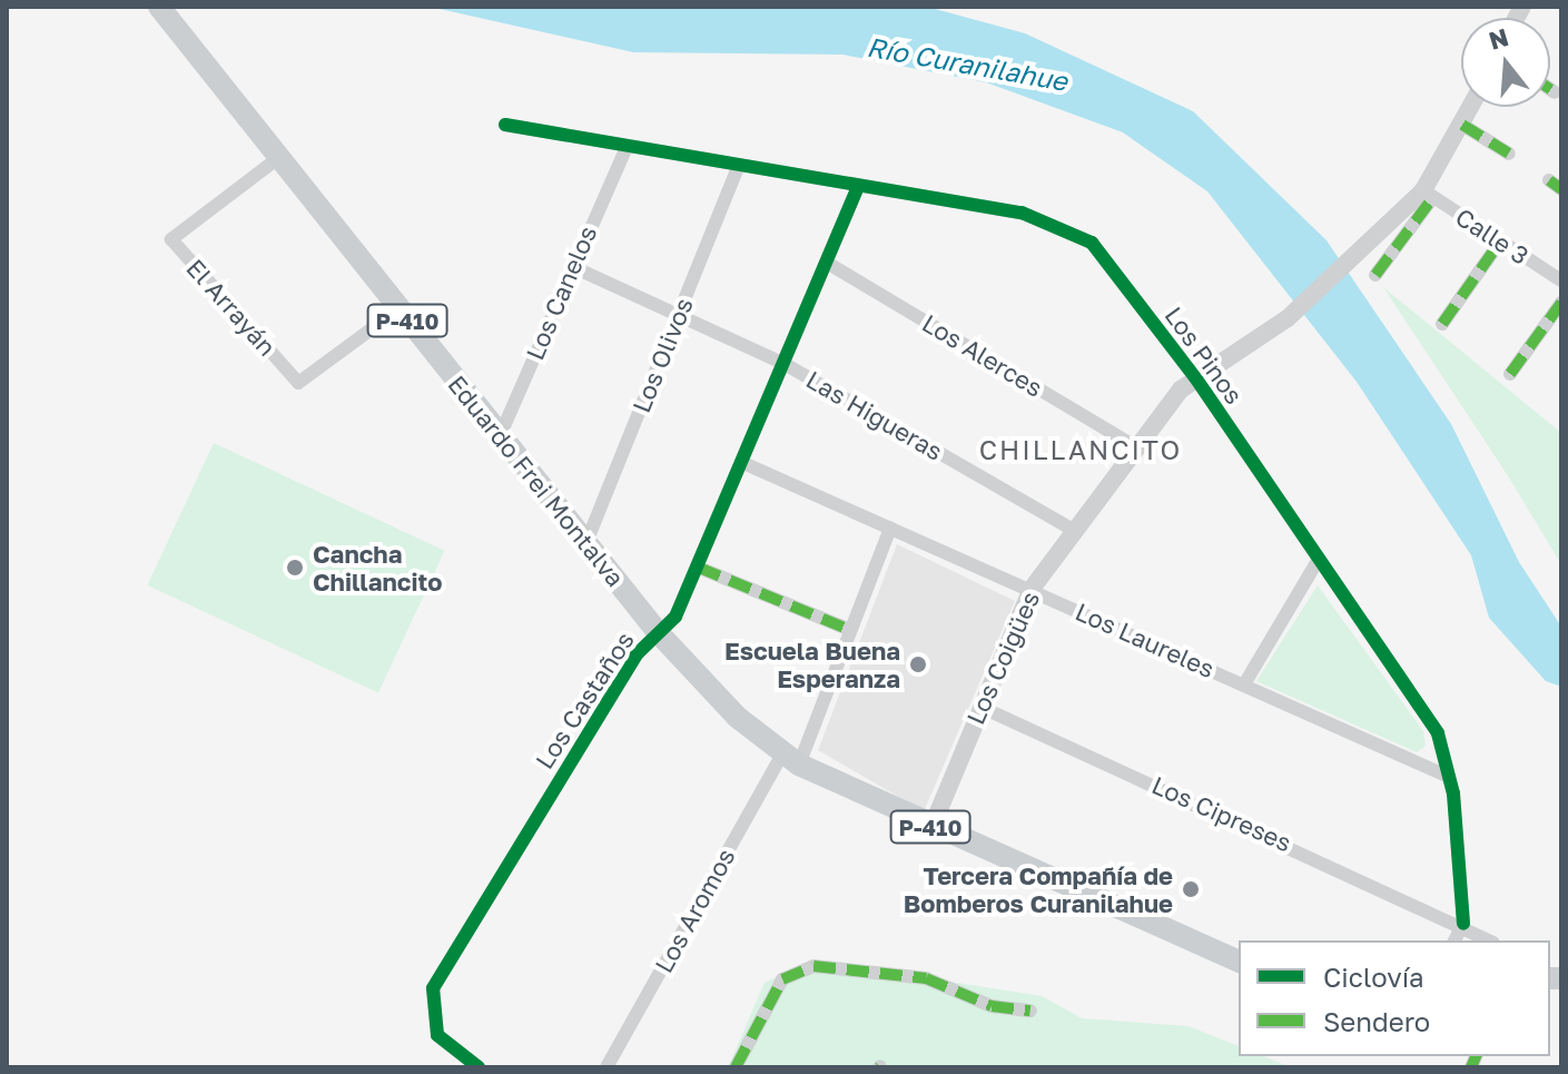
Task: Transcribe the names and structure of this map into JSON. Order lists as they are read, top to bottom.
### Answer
{
  "streets": {
    "main road": ["P-410", "Eduardo Frei Montalva"],
    "street": [
      "Calle 3",
      "Los Canelos",
      "El Arrayán",
      "Los Olivos",
      "Los Alerces",
      "Los Pinos",
      "Las Higueras",
      "Los Laureles",
      "Los Coigües",
      "Los Castaños",
      "Los Cipreses",
      "Los Aromos"
    ]
  },
  "crossings": [
    ["Calle 3", "Los Coigües"],
    ["Los Canelos", "Los Pinos"],
    ["Los Canelos", "Las Higueras"],
    ["Los Canelos", "Eduardo Frei Montalva"],
    ["El Arrayán", "Eduardo Frei Montalva"],
    ["Los Olivos", "Los Pinos"],
    ["Los Olivos", "Las Higueras"],
    ["Los Olivos", "Eduardo Frei Montalva"],
    ["Los Alerces", "Los Coigües"],
    ["Los Alerces", "Los Castaños"],
    ["Los Pinos", "Los Laureles"],
    ["Los Pinos", "Los Coigües"],
    ["Los Pinos", "Los Castaños"],
    ["Los Pinos", "Los Cipreses"],
    ["Las Higueras", "Los Coigües"],
    ["Las Higueras", "Los Castaños"],
    ["Eduardo Frei Montalva", "Los Coigües"],
    ["Eduardo Frei Montalva", "Los Castaños"],
    ["Eduardo Frei Montalva", "Los Aromos"],
    ["Los Laureles", "Los Coigües"],
    ["Los Laureles", "Los Castaños"],
    ["Los Laureles", "Los Aromos"],
    ["Los Coigües", "Los Cipreses"]
  ],
  "districts": ["CHILLANCITO"],
  "water": ["Río Curanilahue"],
  "places": ["Cancha Chillancito", "Escuela Buena Esperanza", "Tercera Compañía de Bomberos Curanilahue"],
  "legend": ["Ciclovía", "Sendero"],
  "north": "top"
}
